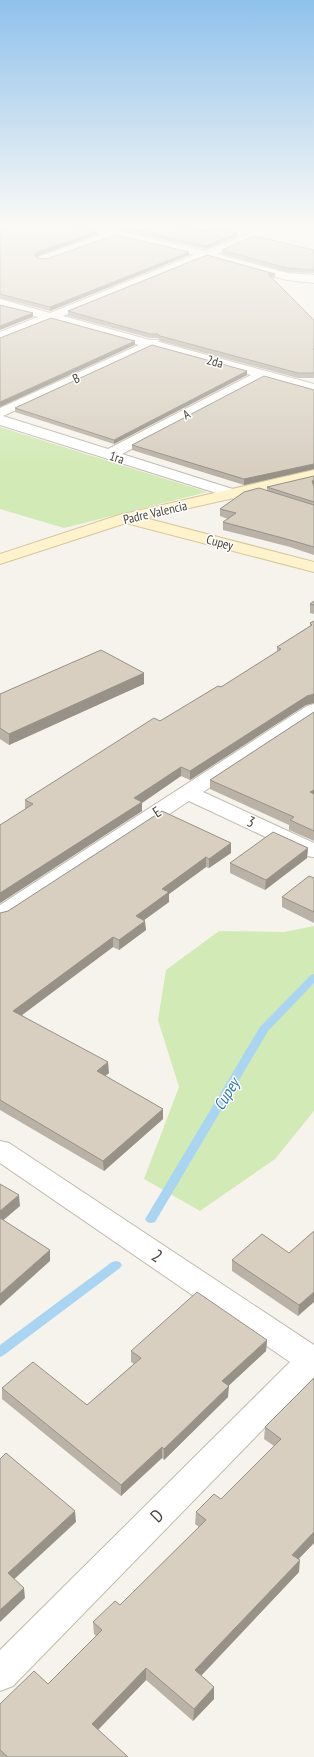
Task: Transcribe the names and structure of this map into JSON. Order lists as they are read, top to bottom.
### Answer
{
  "streets": {
    "street": [
      "2da",
      "B",
      "A",
      "1ra",
      "Padre Valencia",
      "Cupey",
      "E",
      "3",
      "2",
      "D"
    ]
  },
  "crossings": [
    ["2da", "B"],
    ["2da", "A"],
    ["A", "1ra"],
    ["1ra", "Padre Valencia"],
    ["Padre Valencia", "Cupey"],
    ["E", "3"],
    ["2", "D"]
  ],
  "water": ["Cupey"]
}
